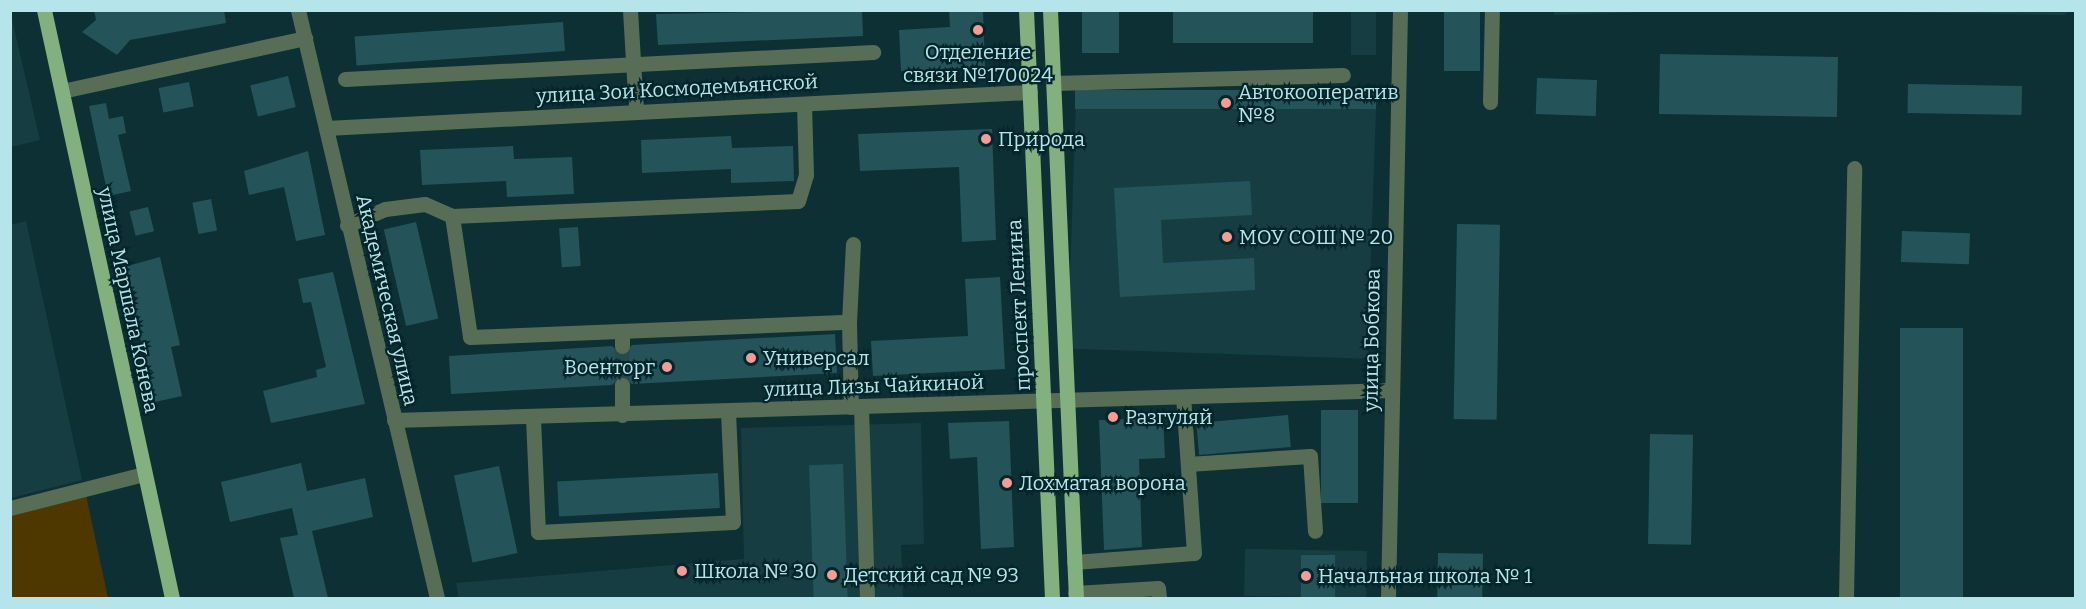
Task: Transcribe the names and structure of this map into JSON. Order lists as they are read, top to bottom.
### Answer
{
  "streets": {
    "main road": ["улица Маршала Конева", "проспект Ленина"],
    "street": [
      "улица Зои Космодемьянской",
      "Академическая улица",
      "улица Бобкова",
      "улица Лизы Чайкиной"
    ]
  },
  "crossings": [
    ["улица Зои Космодемьянской", "Академическая улица"],
    ["улица Зои Космодемьянской", "проспект Ленина"],
    ["Академическая улица", "улица Лизы Чайкиной"],
    ["проспект Ленина", "улица Лизы Чайкиной"],
    ["улица Бобкова", "улица Лизы Чайкиной"]
  ],
  "places": [
    "Отделение связи №170024",
    "Автокооператив №8",
    "Природа",
    "МОУ СОШ № 20",
    "Универсал",
    "Военторг",
    "Разгуляй",
    "Лохматая ворона",
    "Школа № 30",
    "Детский сад № 93",
    "Начальная школа № 1"
  ]
}
